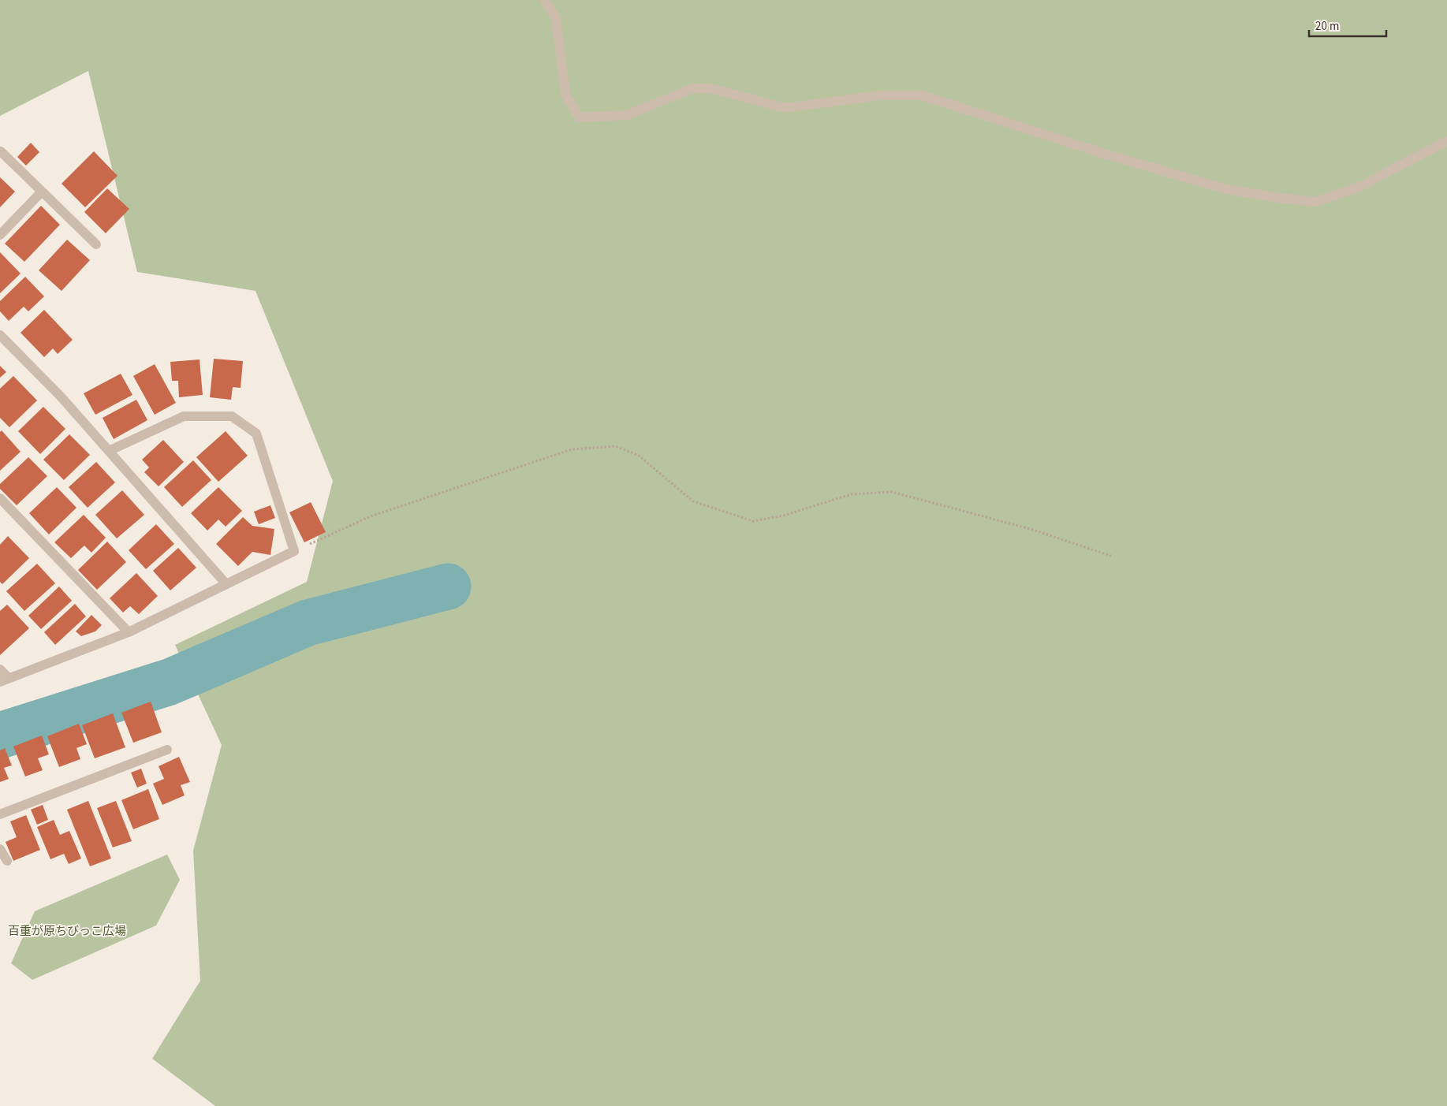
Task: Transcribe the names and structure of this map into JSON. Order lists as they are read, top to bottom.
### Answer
{
  "parks": ["百重が原ちびっこ広場"],
  "scale_bar": "20 m"
}
